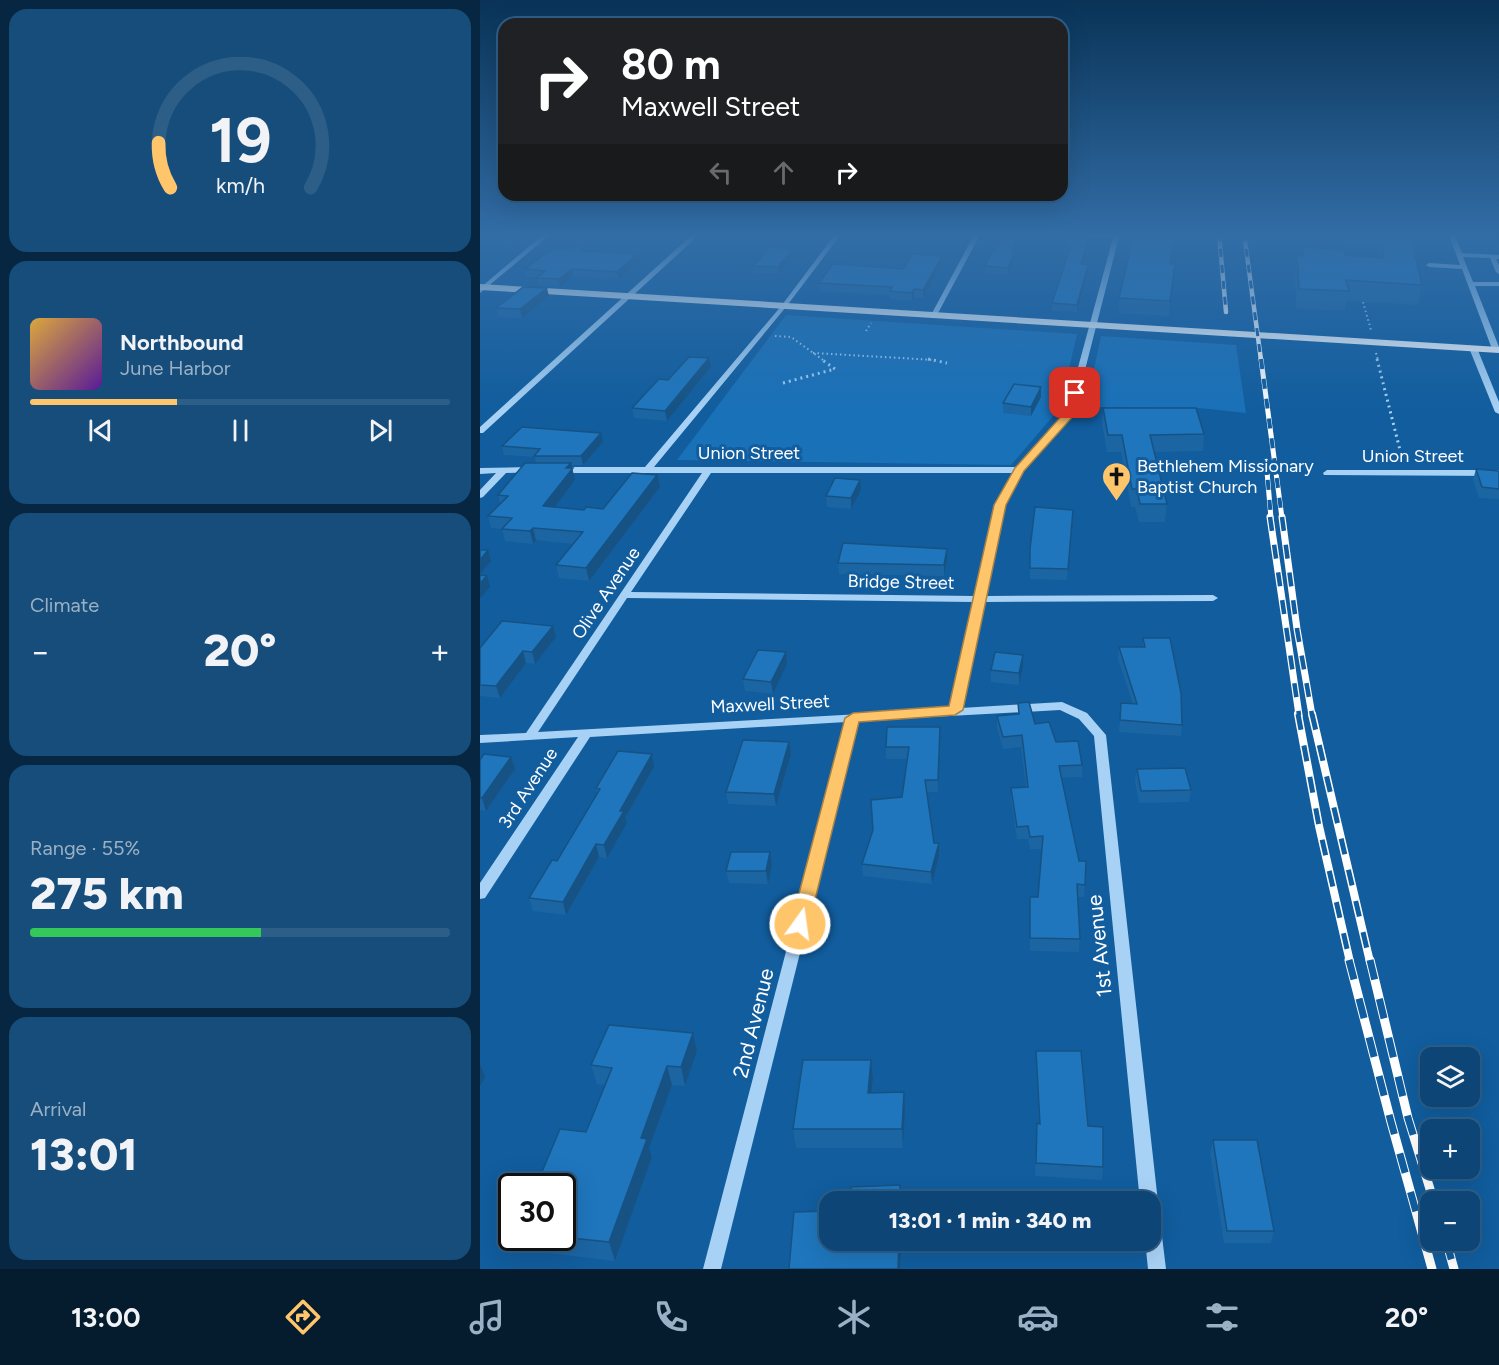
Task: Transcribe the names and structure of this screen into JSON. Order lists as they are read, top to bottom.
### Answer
{
  "streets": {
    "street": [
      "Union Street",
      "Bridge Street",
      "Olive Avenue",
      "Maxwell Street",
      "3rd Avenue",
      "1st Avenue",
      "2nd Avenue"
    ]
  },
  "crossings": [
    ["Union Street", "Olive Avenue"],
    ["Bridge Street", "Olive Avenue"],
    ["Olive Avenue", "Maxwell Street"],
    ["Maxwell Street", "3rd Avenue"],
    ["Maxwell Street", "1st Avenue"],
    ["Maxwell Street", "2nd Avenue"]
  ],
  "places": {
    "church": ["Bethlehem Missionary Baptist Church"]
  },
  "page": {
    "turn": ["80 m", "Maxwell Street"],
    "song": ["Northbound", "June Harbor"],
    "tile": [
      "Climate",
      ["Range · 55%", "275 km"],
      ["Arrival", "13:01"]
    ],
    "heat": ["−", "20°", "+"],
    "map_buttons": ["+", "−"],
    "limit": "30",
    "trip": "13:01 · 1 min · 340 m",
    "tabs": ["13:00", "20°"],
    "gauge": ["19", "km/h"]
  }
}
